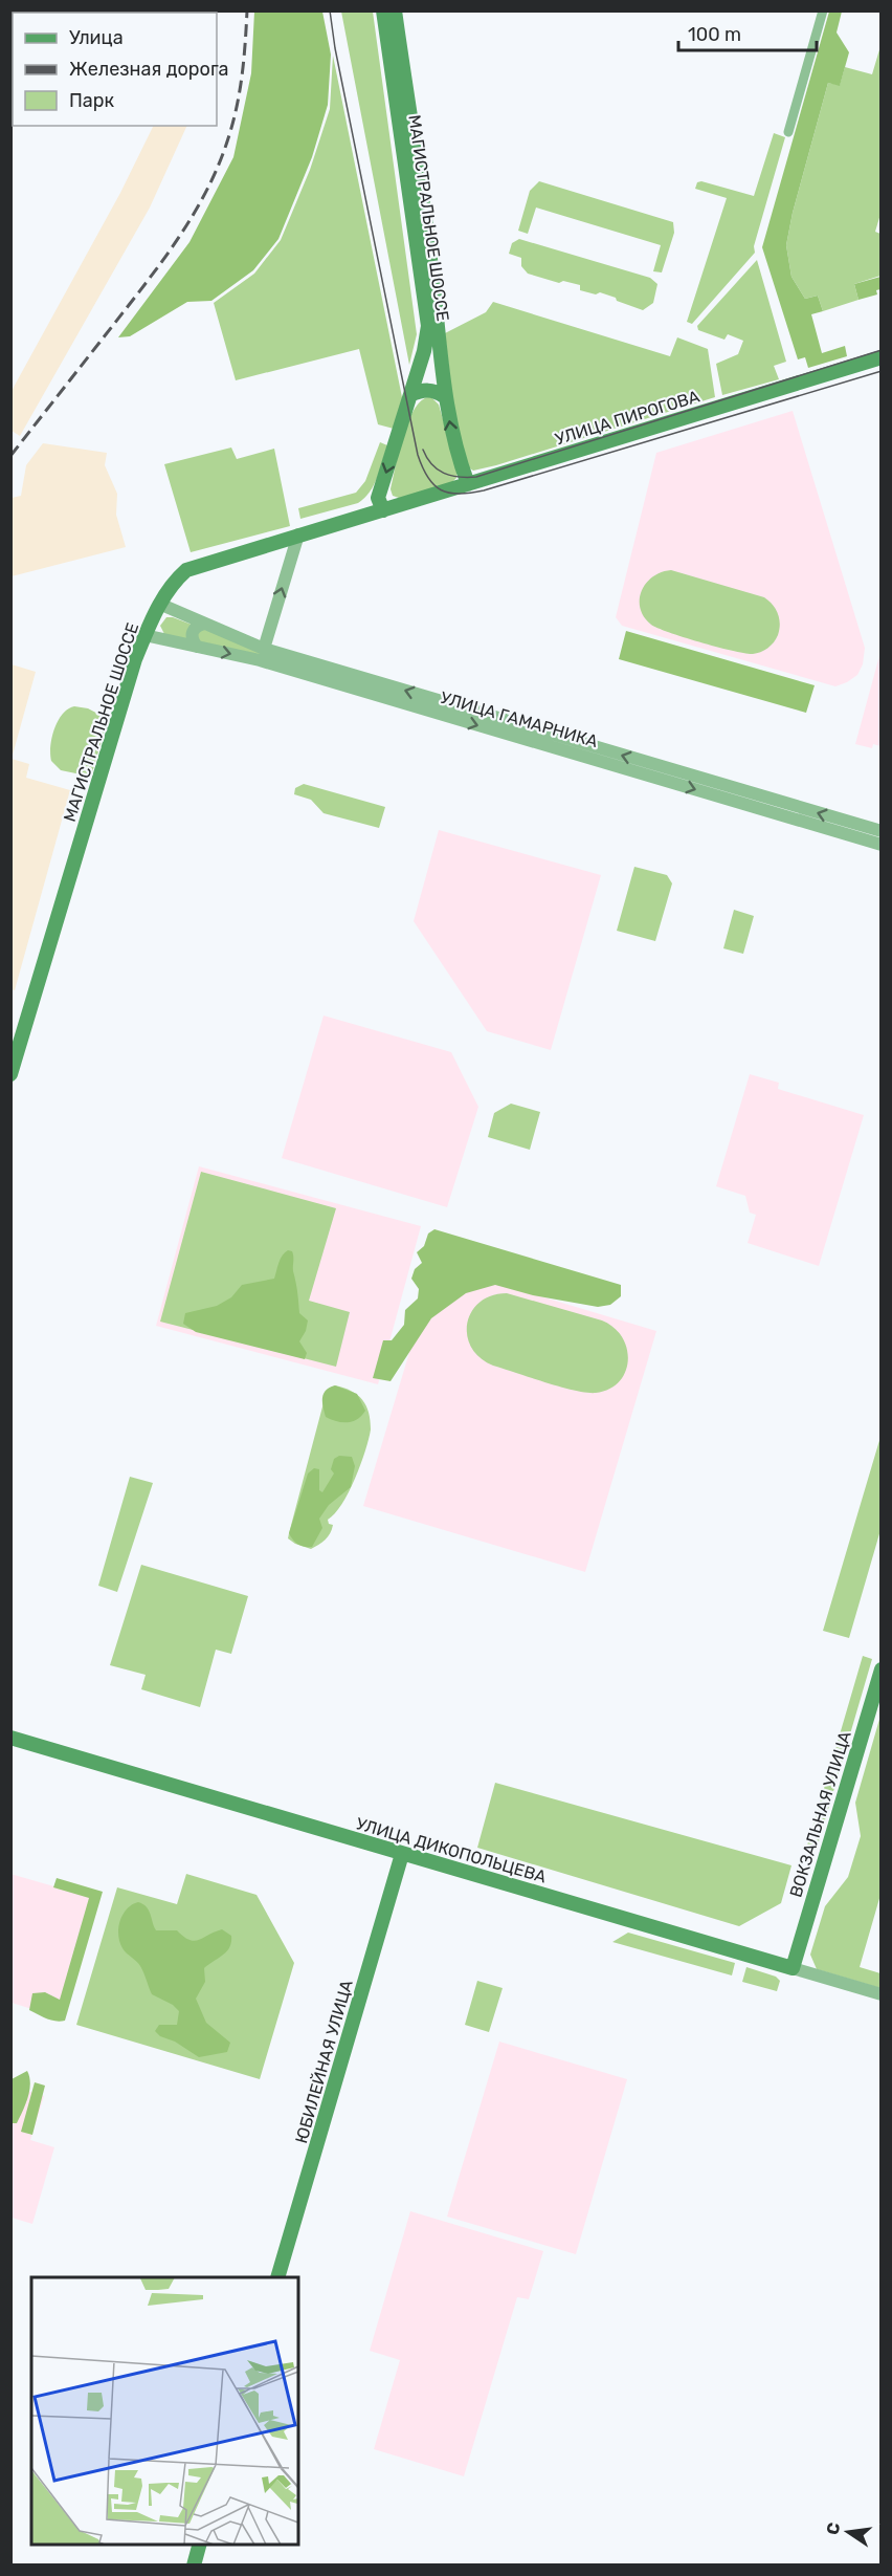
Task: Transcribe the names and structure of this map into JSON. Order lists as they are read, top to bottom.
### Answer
{
  "streets": {
    "main road": [
      "МАГИСТРАЛЬНОЕ ШОССЕ",
      "УЛИЦА ПИРОГОВА",
      "ВОКЗАЛЬНАЯ УЛИЦА",
      "УЛИЦА ДИКОПОЛЬЦЕВА",
      "ЮБИЛЕЙНАЯ УЛИЦА"
    ],
    "street": ["УЛИЦА ГАМАРНИКА"]
  },
  "crossings": [
    ["МАГИСТРАЛЬНОЕ ШОССЕ", "УЛИЦА ПИРОГОВА"],
    ["МАГИСТРАЛЬНОЕ ШОССЕ", "УЛИЦА ГАМАРНИКА"],
    ["ВОКЗАЛЬНАЯ УЛИЦА", "УЛИЦА ДИКОПОЛЬЦЕВА"],
    ["УЛИЦА ДИКОПОЛЬЦЕВА", "ЮБИЛЕЙНАЯ УЛИЦА"]
  ],
  "legend": ["Улица", "Железная дорога", "Парк"],
  "scale_bar": "100 m",
  "north": "left"
}
